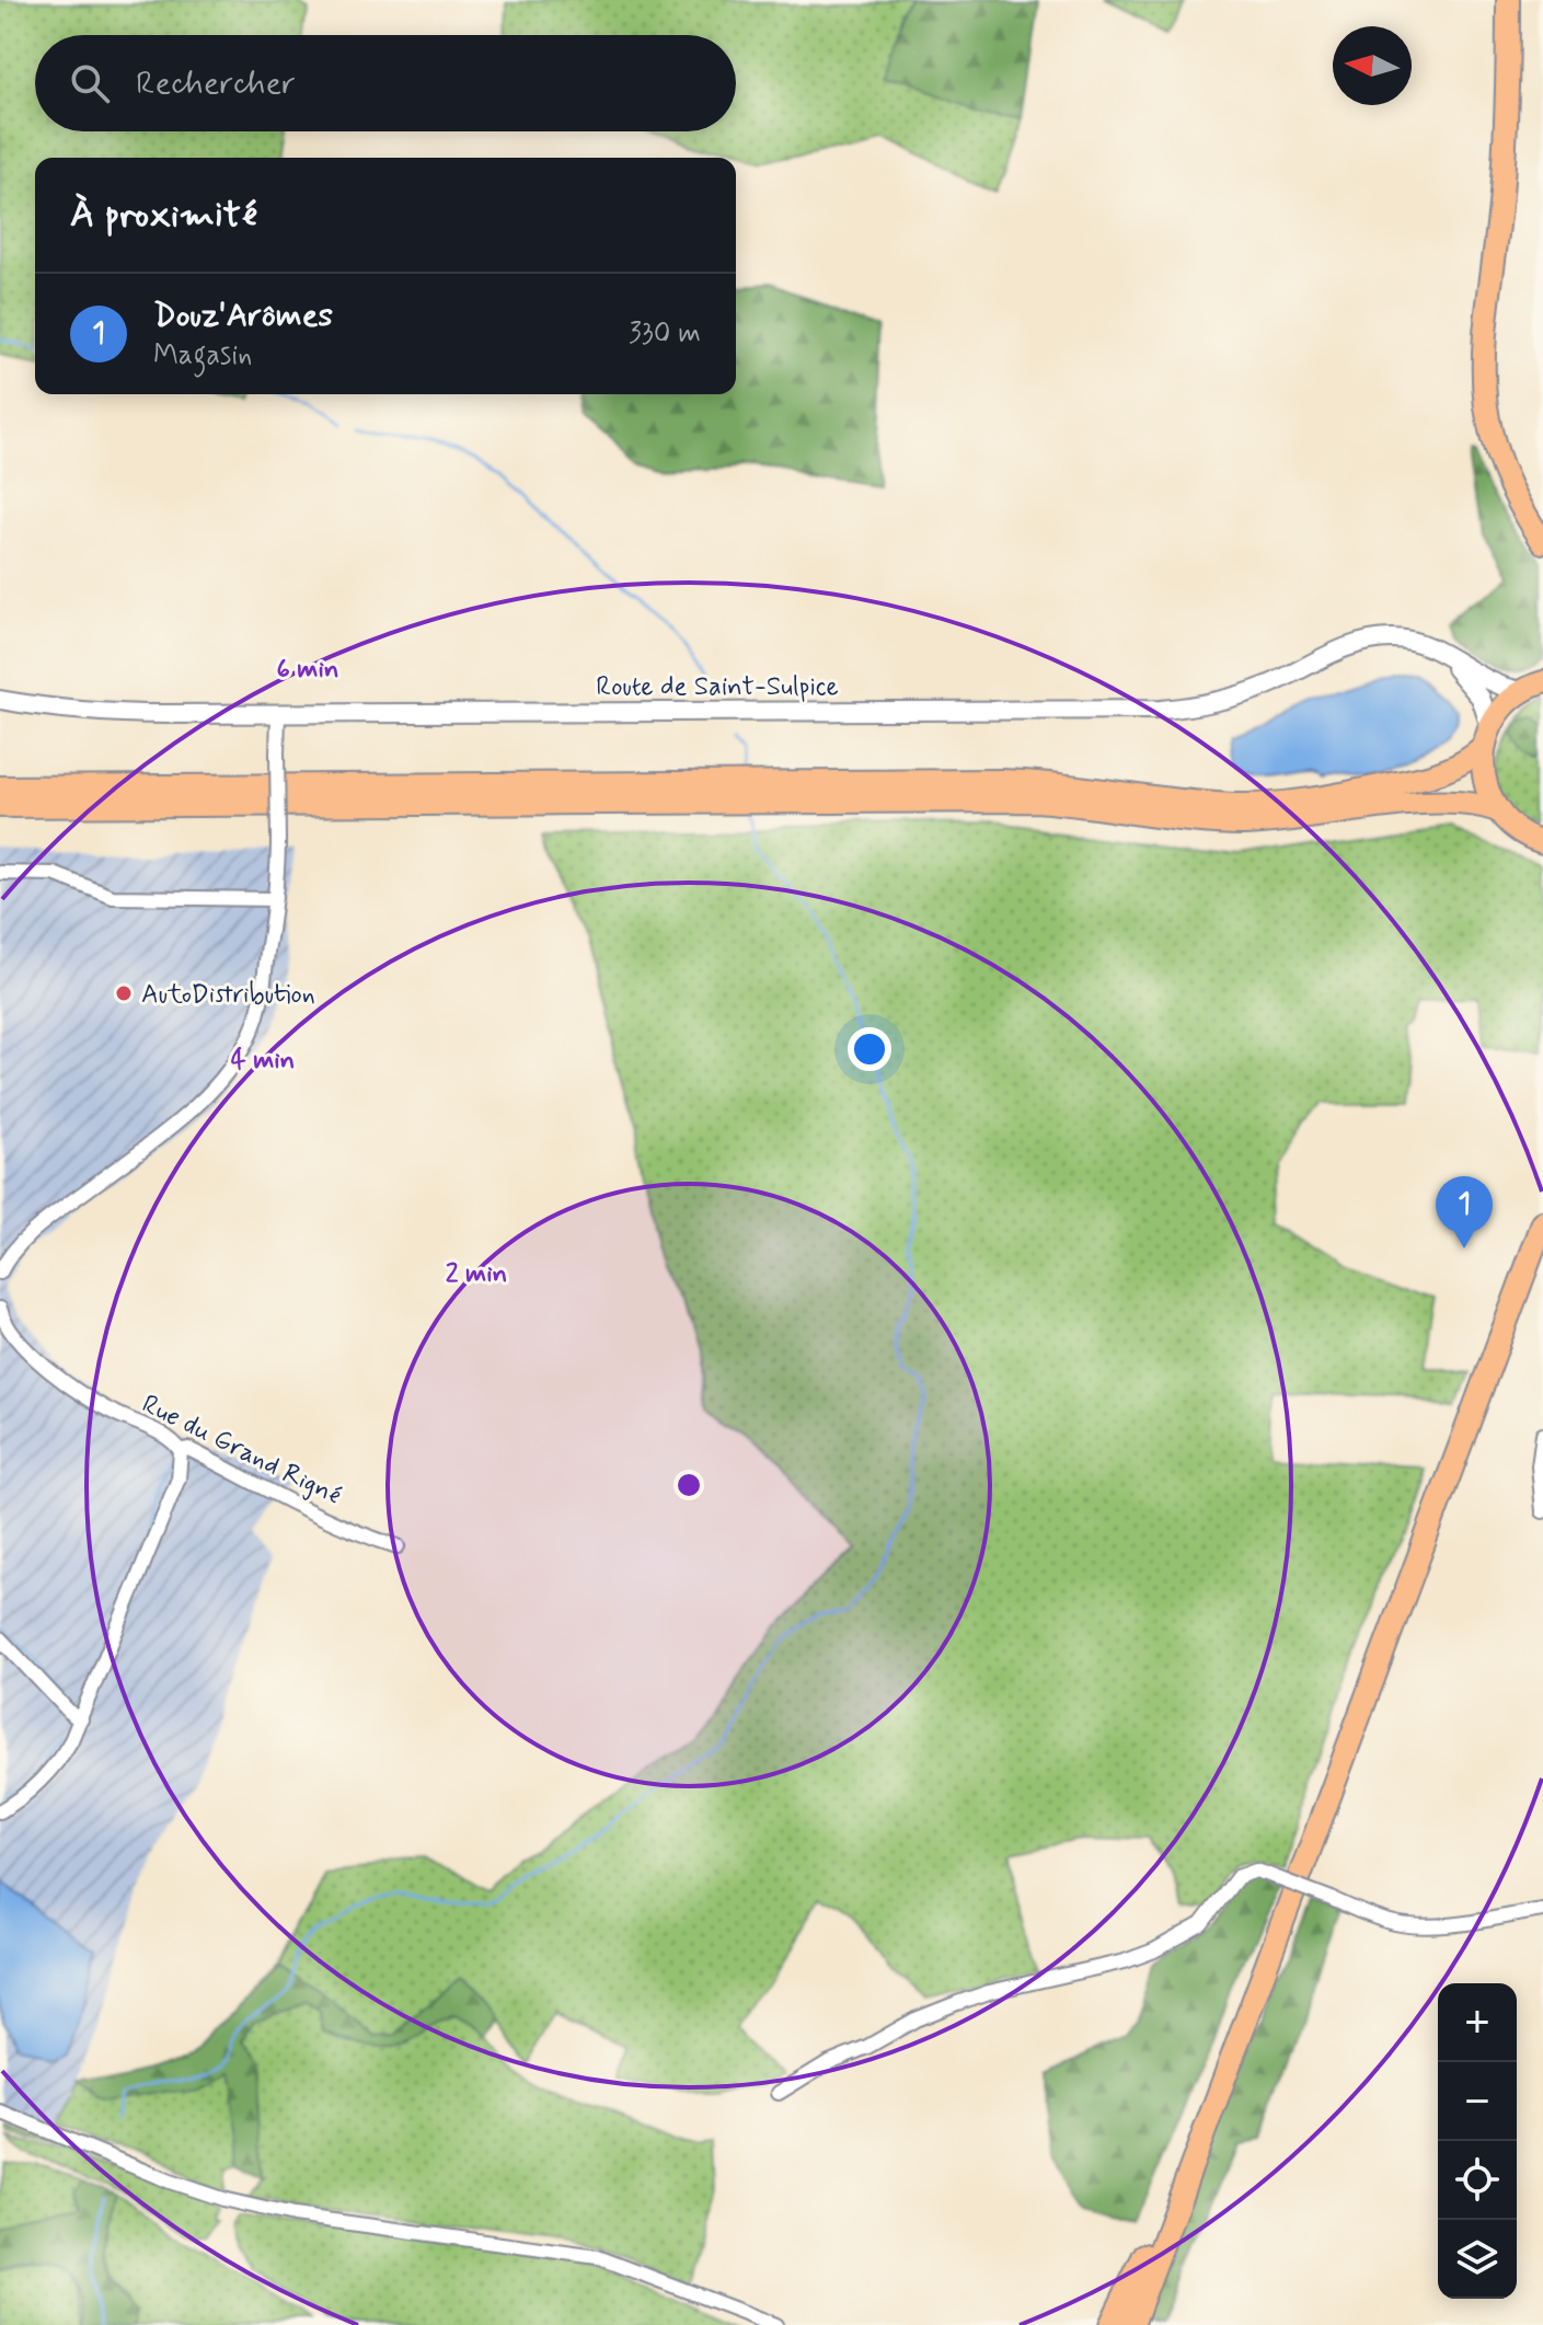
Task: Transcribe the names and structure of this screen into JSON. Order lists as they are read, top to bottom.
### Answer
{
  "streets": {
    "street": ["Route de Saint-Sulpice", "Rue du Grand Rigné"]
  },
  "places": ["AutoDistribution"],
  "north": "left",
  "page": {
    "search": "Rechercher",
    "heading": "À proximité",
    "list": [
      {
        "mark": "1",
        "name": "Douz'Arômes",
        "note": "Magasin",
        "value": "330 m"
      }
    ],
    "pins": "1",
    "map_buttons": ["+", "−"]
  },
  "rings": ["6 min", "4 min", "2 min"]
}
